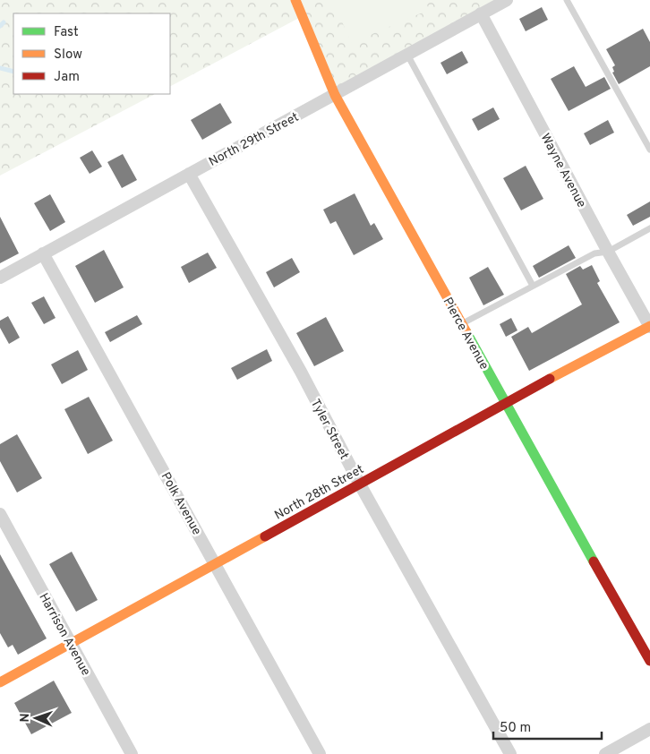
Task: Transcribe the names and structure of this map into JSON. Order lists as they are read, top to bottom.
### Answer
{
  "streets": {
    "street": [
      "North 29th Street",
      "Wayne Avenue",
      "Pierce Avenue",
      "Tyler Street",
      "North 28th Street",
      "Polk Avenue",
      "Harrison Avenue"
    ]
  },
  "crossings": [
    ["North 29th Street", "Wayne Avenue"],
    ["North 29th Street", "Pierce Avenue"],
    ["North 29th Street", "Tyler Street"],
    ["North 29th Street", "Polk Avenue"],
    ["Wayne Avenue", "North 28th Street"],
    ["Pierce Avenue", "North 28th Street"],
    ["Tyler Street", "North 28th Street"],
    ["North 28th Street", "Polk Avenue"],
    ["North 28th Street", "Harrison Avenue"]
  ],
  "legend": ["Fast", "Slow", "Jam"],
  "scale_bar": "50 m",
  "north": "left"
}
